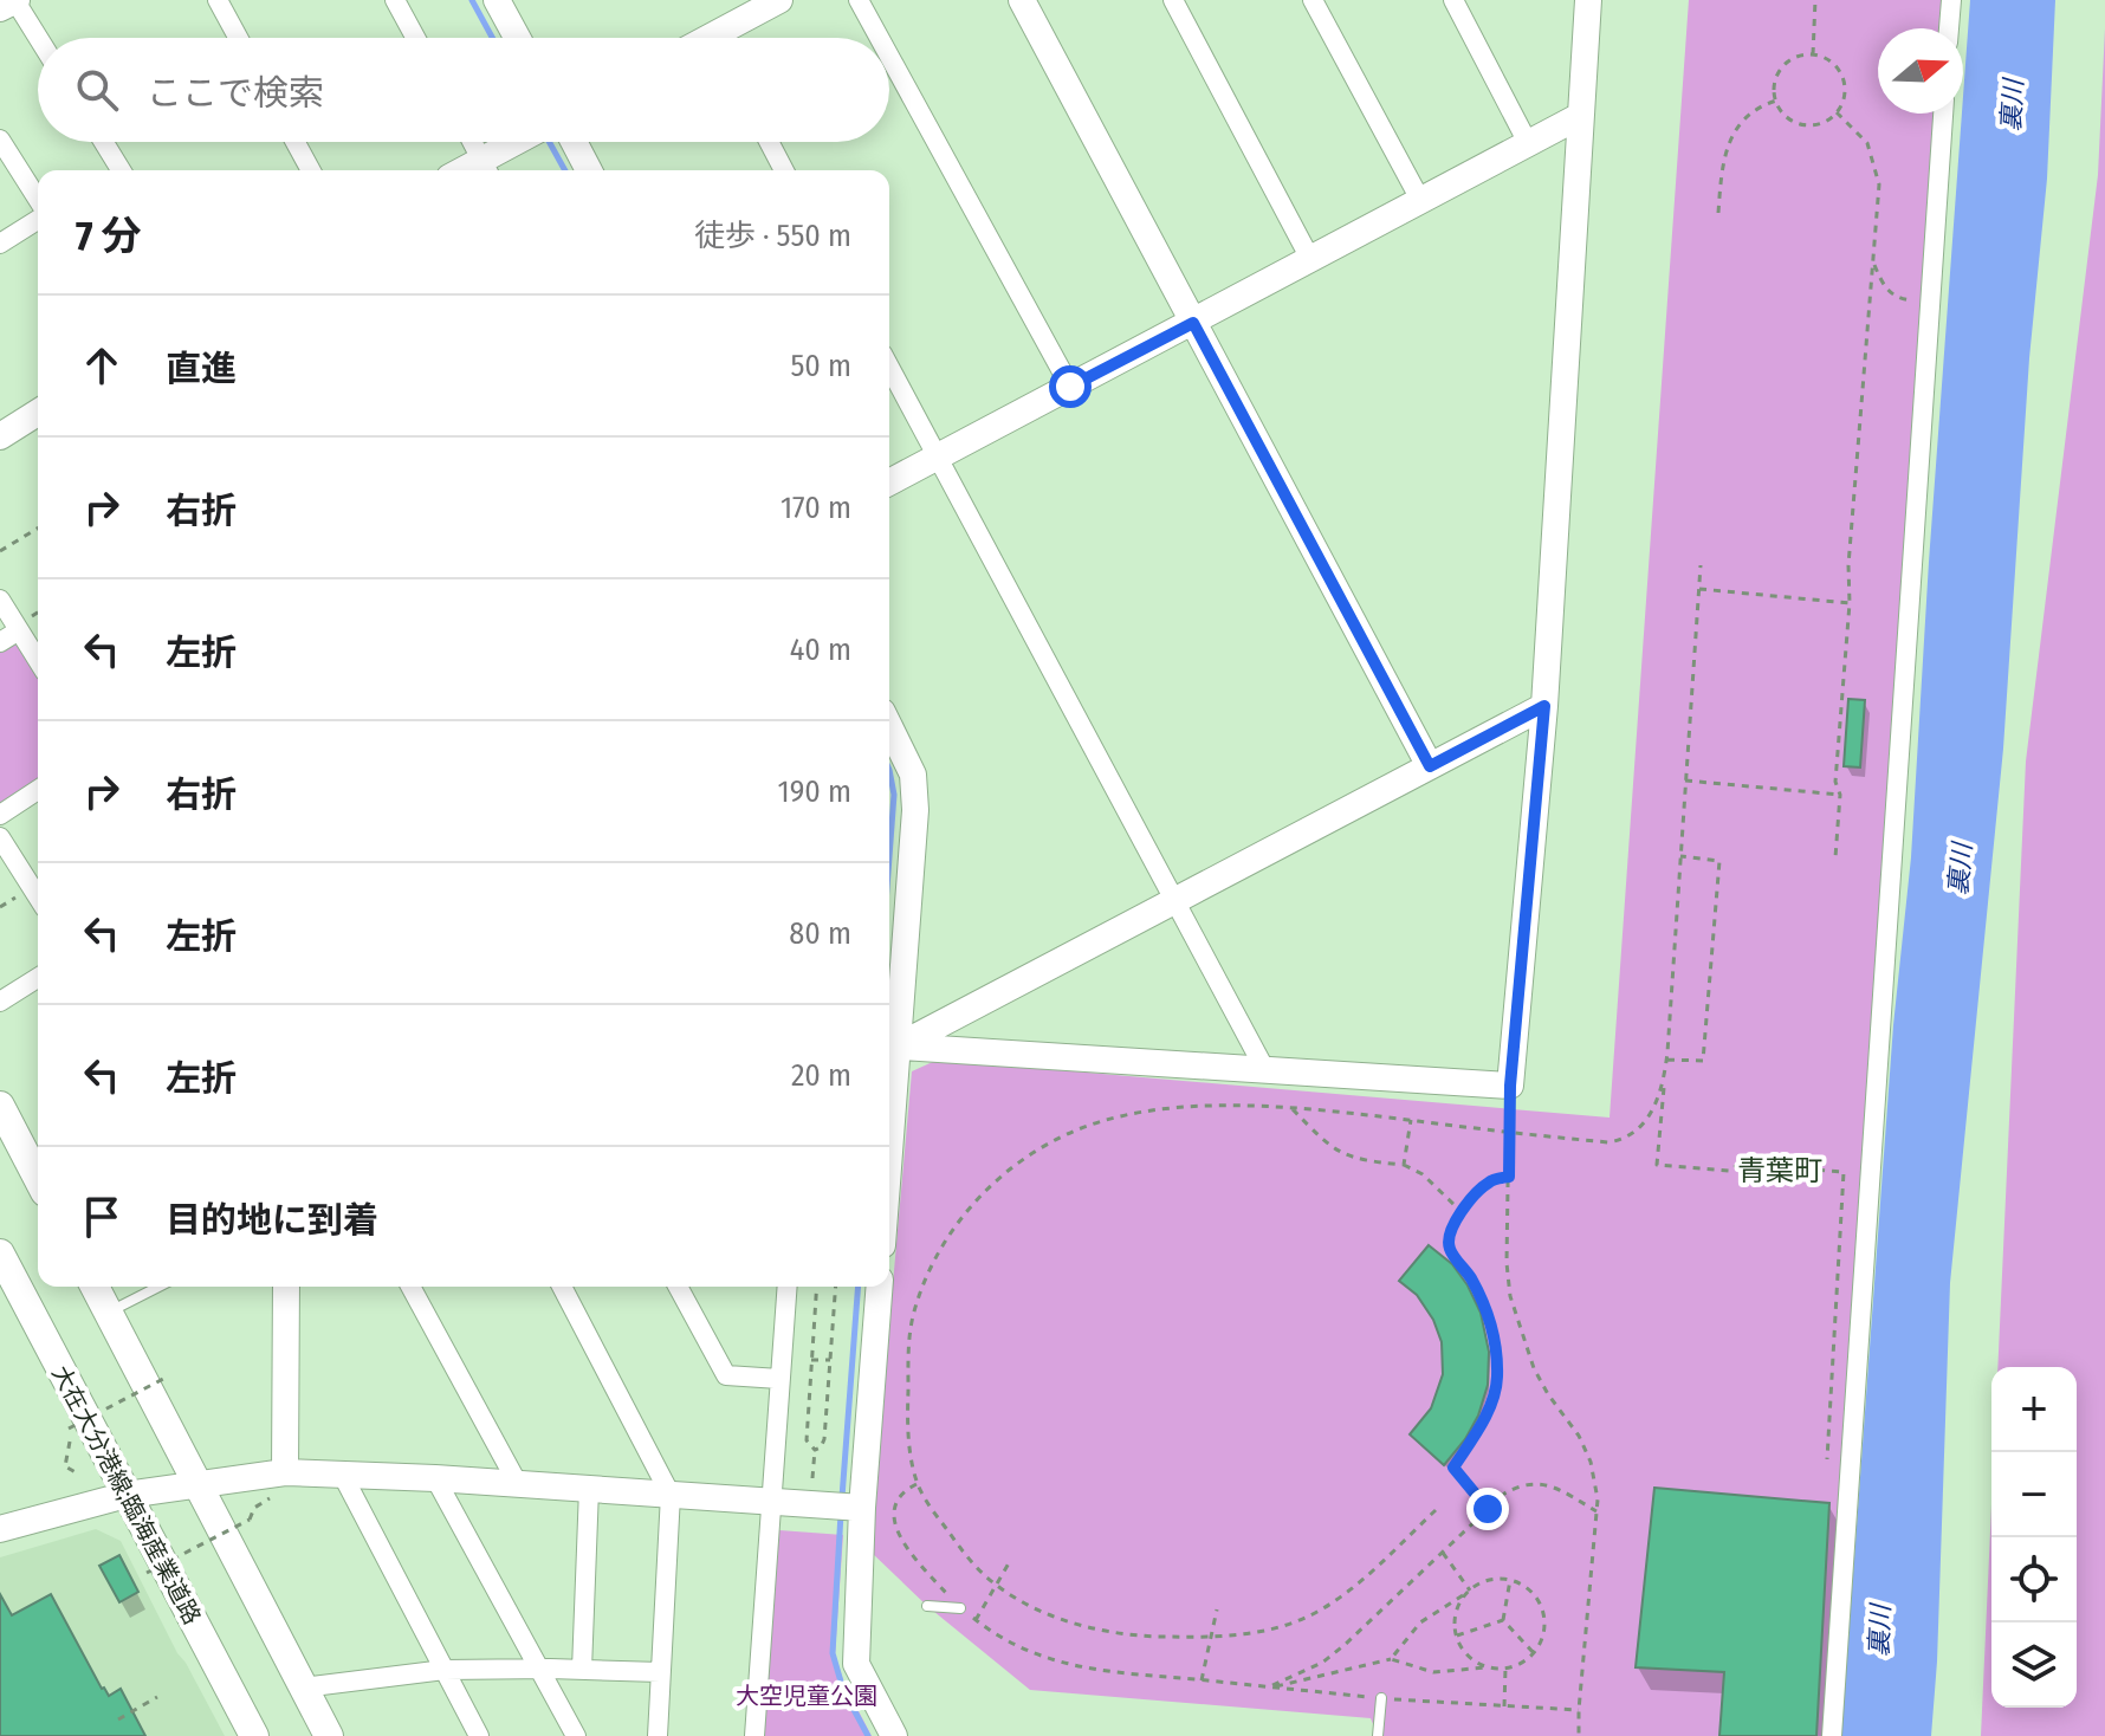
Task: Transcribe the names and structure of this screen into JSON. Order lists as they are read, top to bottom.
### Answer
{
  "streets": {
    "main road": ["大在大分港線;臨海産業道路"]
  },
  "districts": ["青葉町"],
  "water": ["裏川"],
  "parks": ["大空児童公園"],
  "north": "right",
  "page": {
    "search": "ここで検索",
    "heading": ["7 分", "徒歩 · 550 m"],
    "list": [
      ["直進", "50 m"],
      ["右折", "170 m"],
      ["左折", "40 m"],
      ["右折", "190 m"],
      ["左折", "80 m"],
      ["左折", "20 m"],
      "目的地に到着"
    ],
    "map_buttons": ["+", "−"]
  }
}
